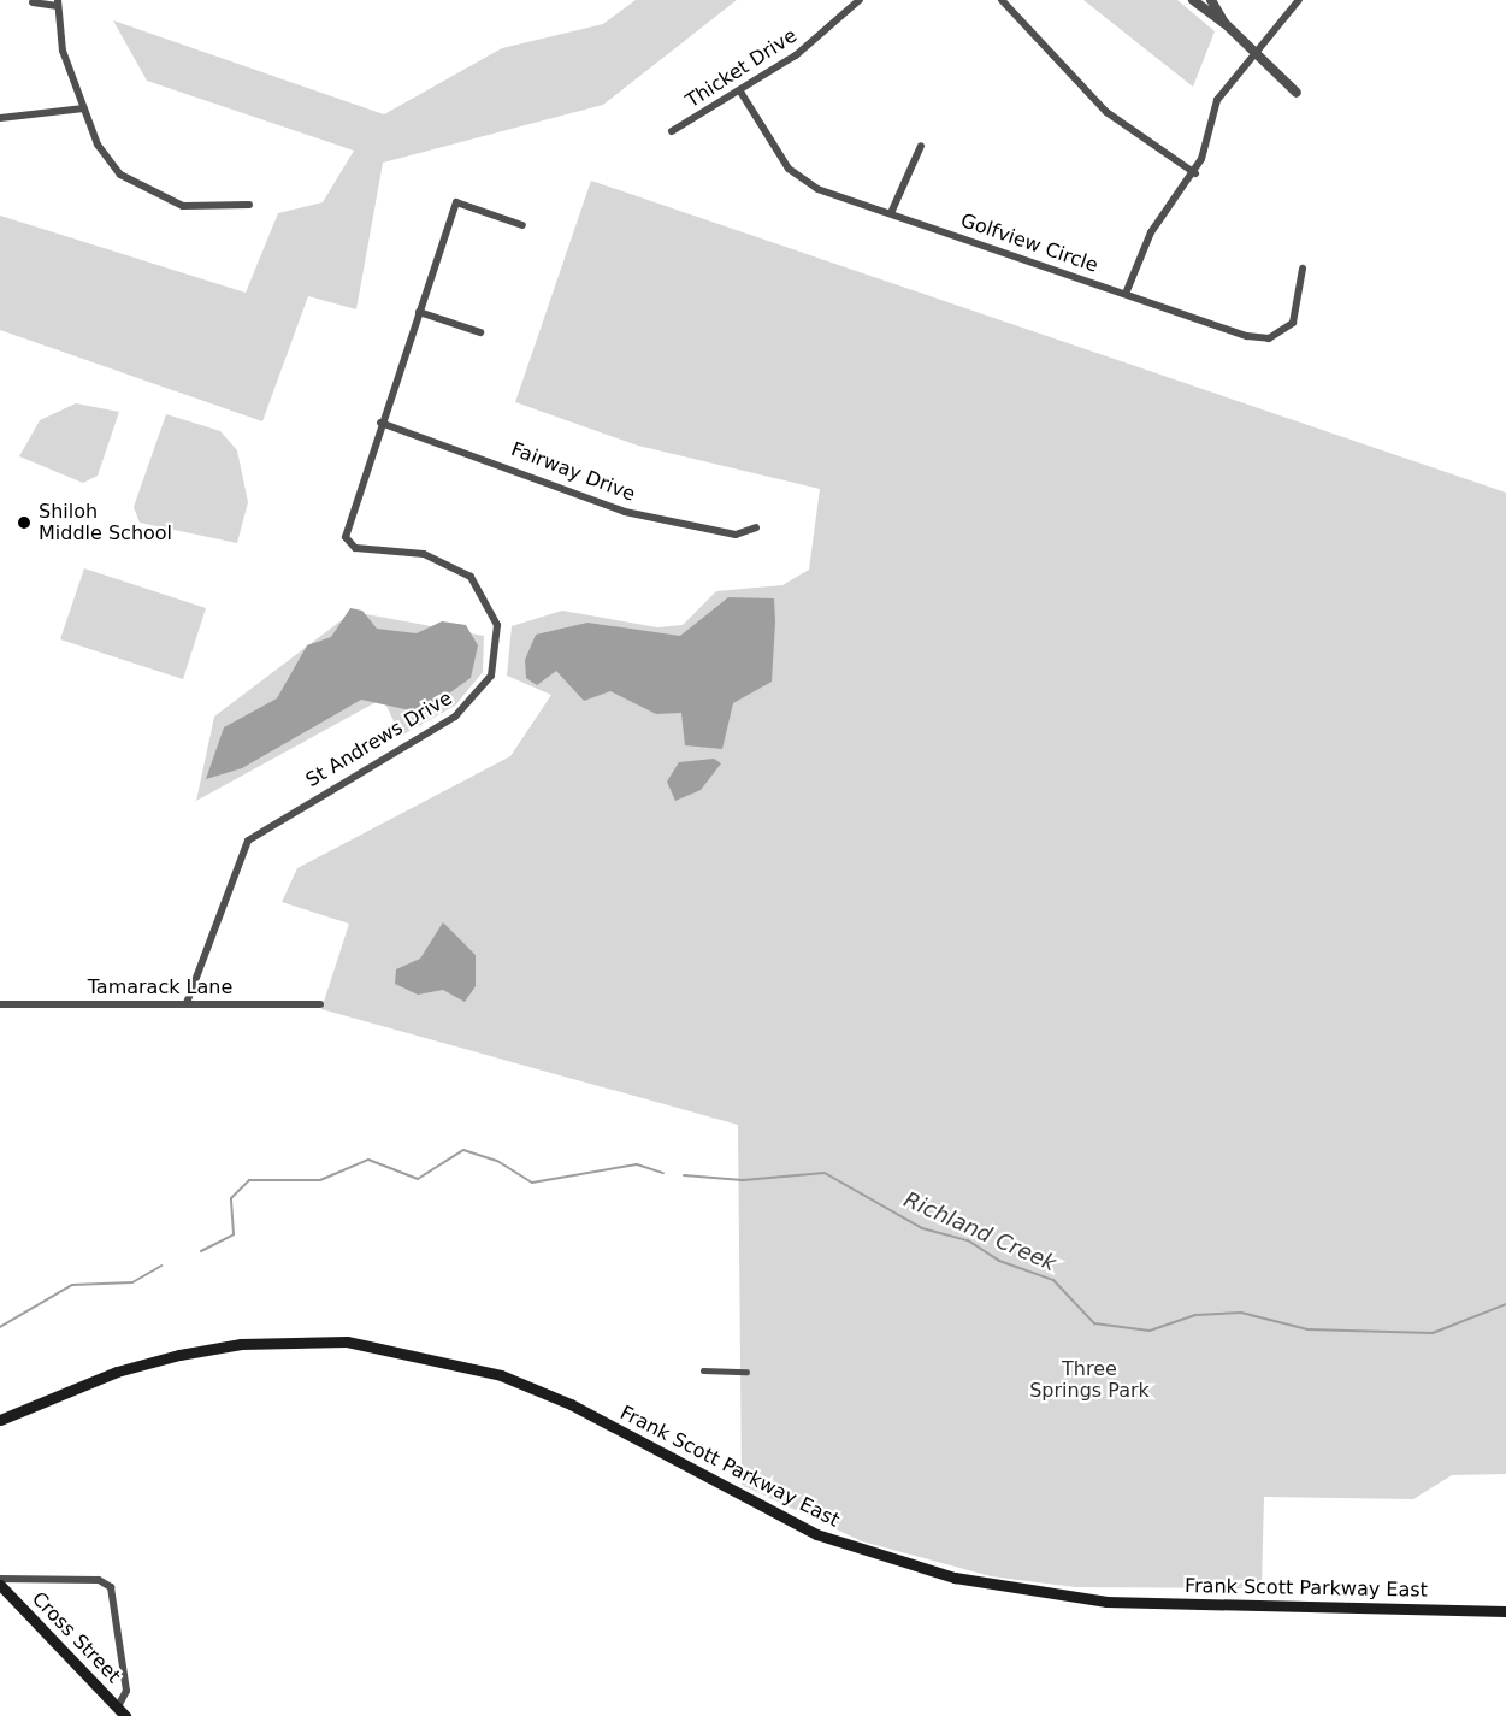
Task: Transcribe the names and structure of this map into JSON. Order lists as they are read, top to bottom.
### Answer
{
  "streets": {
    "main road": ["Frank Scott Parkway East", "Cross Street"],
    "street": [
      "Thicket Drive",
      "Golfview Circle",
      "Fairway Drive",
      "St Andrews Drive",
      "Tamarack Lane"
    ]
  },
  "crossings": [
    ["Thicket Drive", "Golfview Circle"],
    ["Fairway Drive", "St Andrews Drive"],
    ["St Andrews Drive", "Tamarack Lane"]
  ],
  "water": ["Richland Creek"],
  "parks": ["Three Springs Park"],
  "places": ["Shiloh Middle School"]
}
